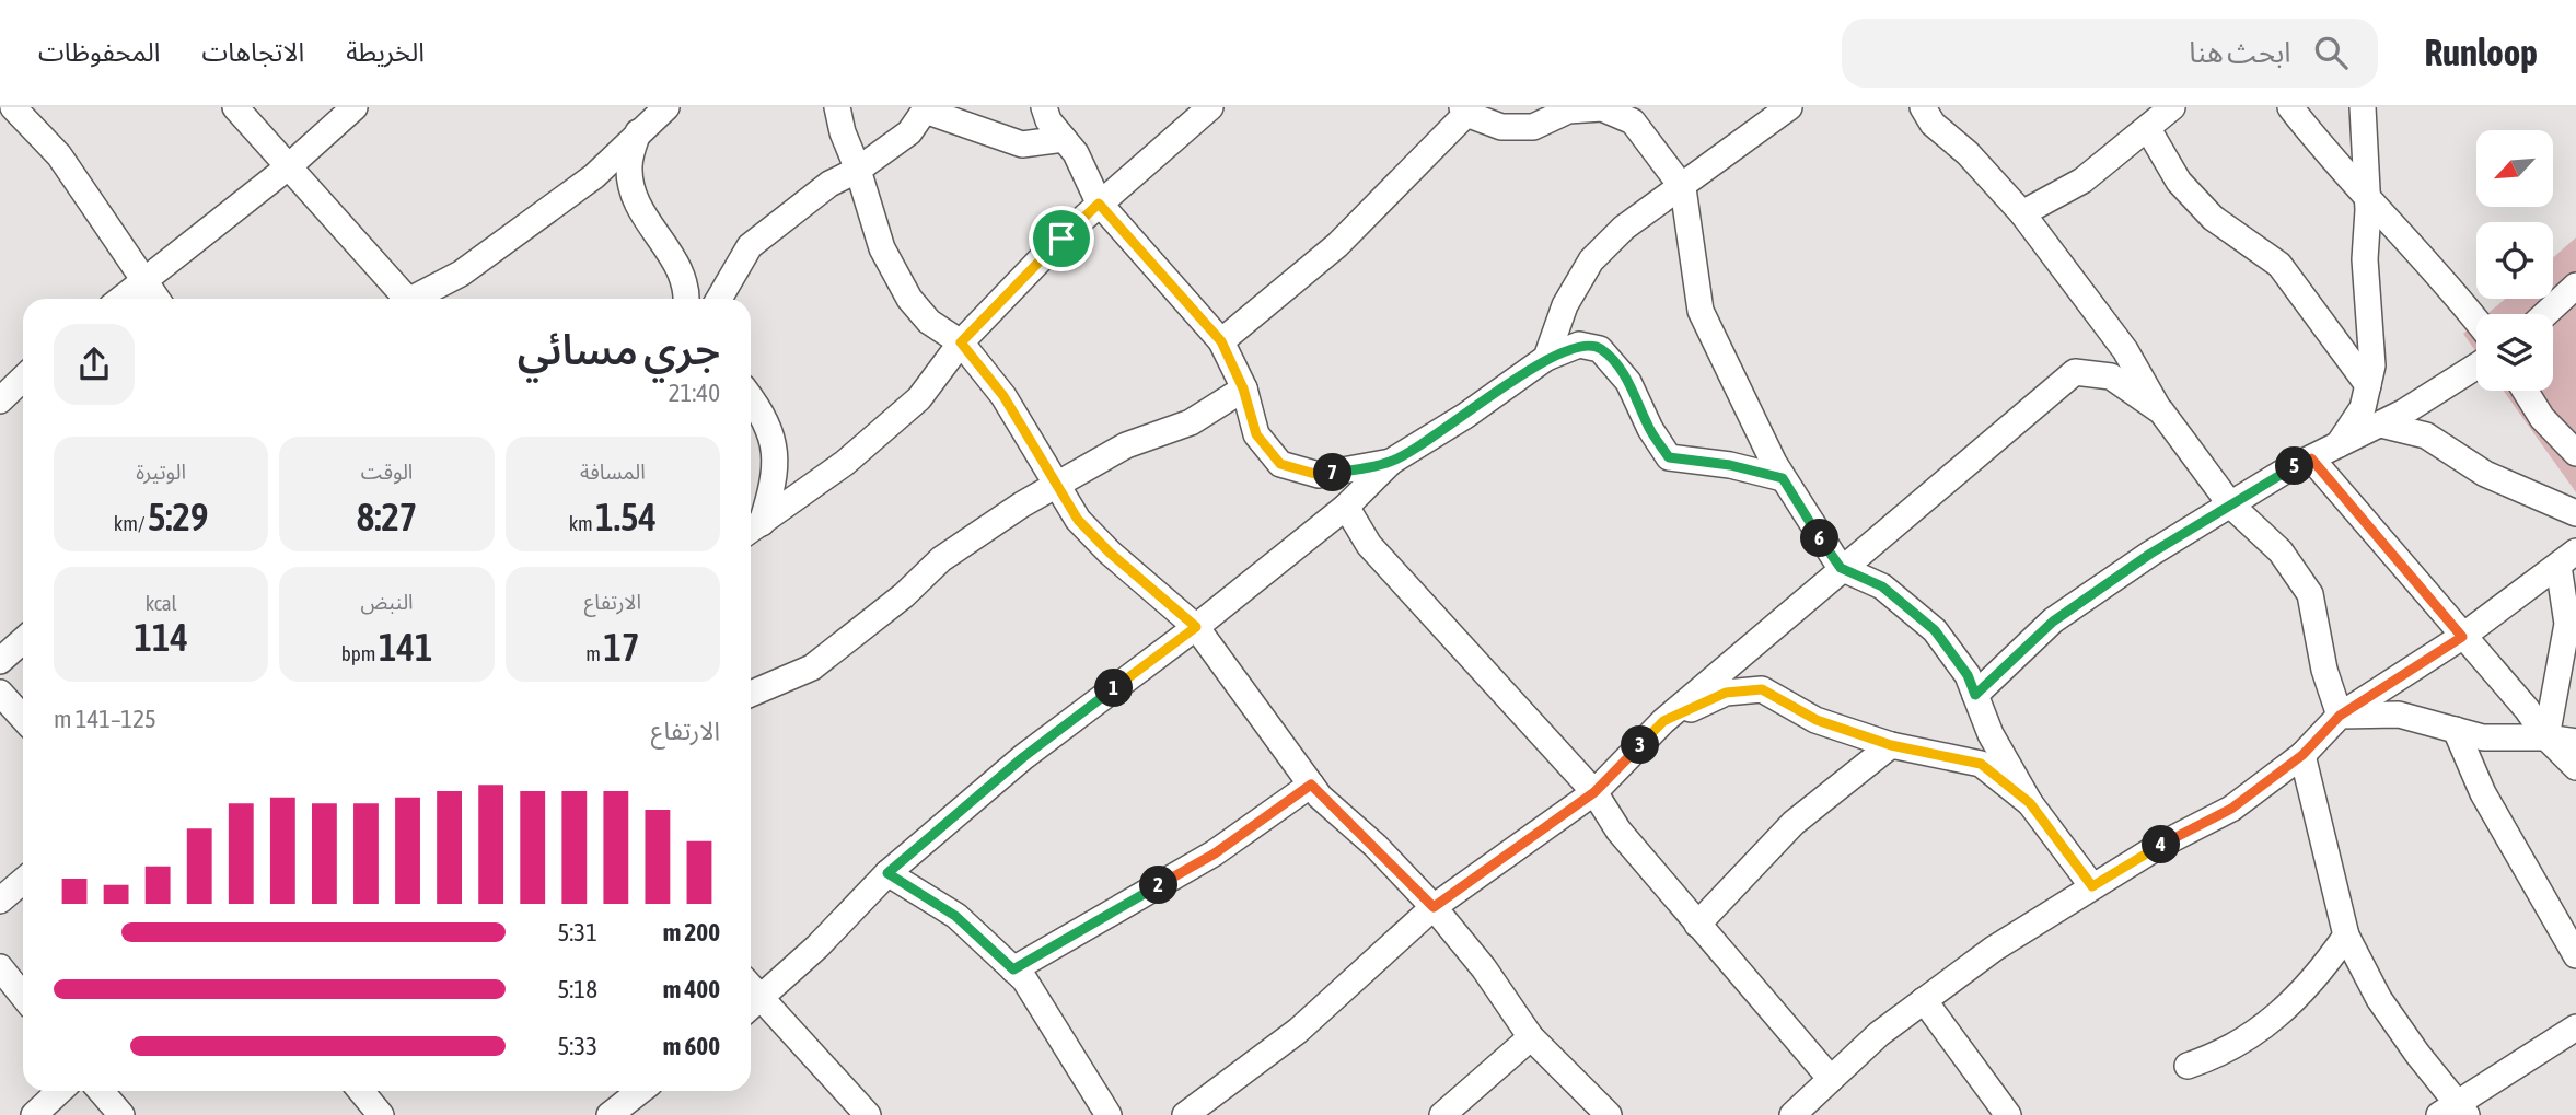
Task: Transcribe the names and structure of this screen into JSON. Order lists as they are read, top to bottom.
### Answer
{
  "north": "bottom left",
  "page": {
    "header": "Runloop",
    "search": "ابحث هنا",
    "nav": ["الخريطة", "الاتجاهات", "المحفوظات"],
    "heading": ["جري مسائي", "21:40"],
    "stats": [
      ["المسافة", "1.54 km"],
      ["الوقت", "8:27"],
      ["الوتيرة", "5:29 /km"],
      ["الارتفاع", "17 m"],
      ["النبض", "141 bpm"],
      ["kcal", "114"]
    ],
    "pins": [
      "5",
      "7",
      "6",
      "1",
      "3",
      "4",
      "2"
    ],
    "chart": ["الارتفاع", "125–141 m"],
    "list": [
      {
        "name": "200 m",
        "note": "5:31"
      },
      {
        "name": "400 m",
        "note": "5:18"
      },
      {
        "name": "600 m",
        "note": "5:33"
      }
    ]
  }
}
